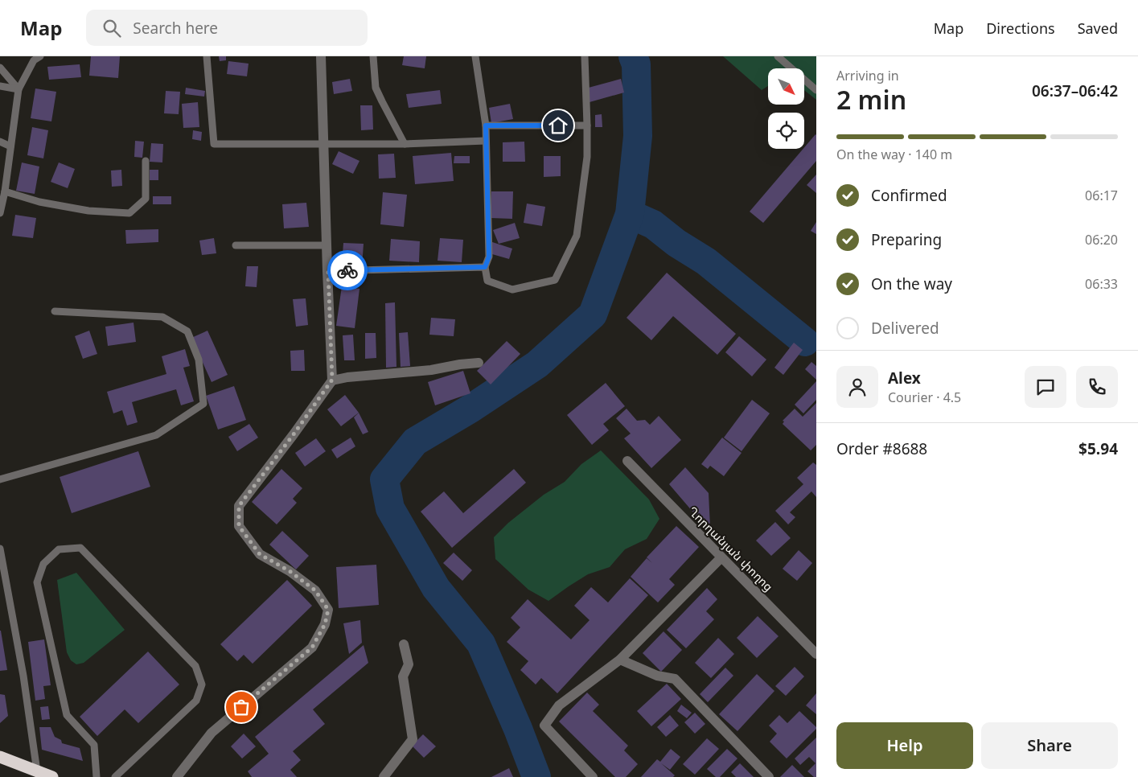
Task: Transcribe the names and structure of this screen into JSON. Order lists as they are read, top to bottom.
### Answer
{
  "streets": {
    "street": ["Ղորղանյան փողոց"]
  },
  "north": "bottom right",
  "page": {
    "header": "Map",
    "search": "Search here",
    "nav": ["Map", "Directions", "Saved"],
    "heading": ["2 min", "Arriving in", "06:37–06:42"],
    "panel": [
      "Alex",
      "Courier · 4.5",
      "Order #8688",
      "$5.94"
    ],
    "bar": "On the way · 140 m",
    "list": [
      ["Confirmed", "06:17"],
      ["Preparing", "06:20"],
      ["On the way", "06:33"],
      "Delivered"
    ],
    "buttons": ["Help", "Share"]
  }
}
